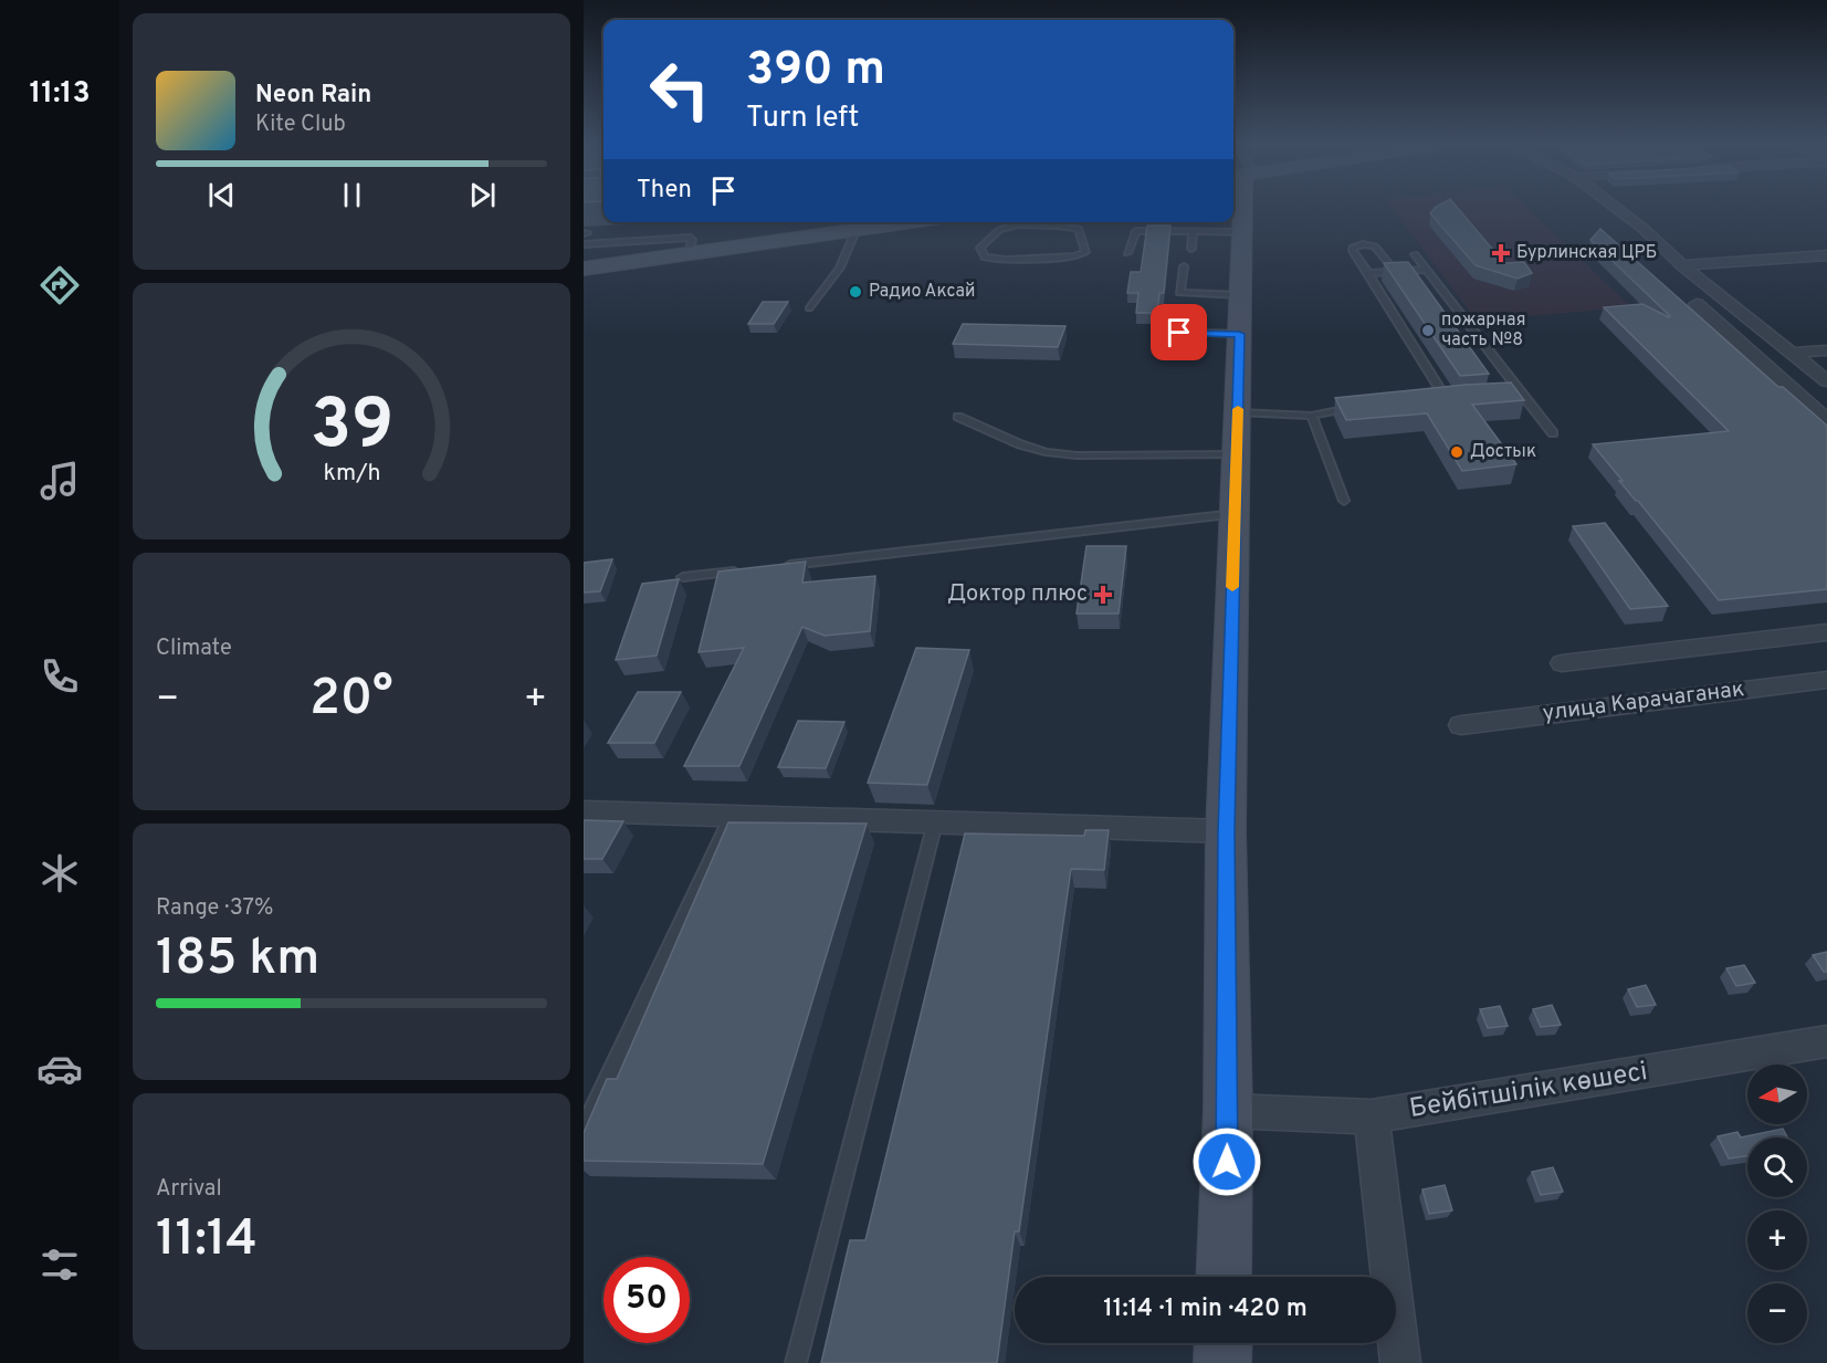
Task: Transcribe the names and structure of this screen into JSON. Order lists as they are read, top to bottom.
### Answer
{
  "streets": {
    "street": ["улица Карачаганак", "Бейбітшілік көшесі"]
  },
  "places": {
    "health": ["Бурлинская ЦРБ", "Доктор плюс"],
    "other": ["Радио Аксай", "пожарная часть №8", "Достык"]
  },
  "north": "left",
  "page": {
    "tabs": "11:13",
    "turn": ["390 m", "Turn left"],
    "song": ["Neon Rain", "Kite Club"],
    "then": "Then",
    "tile": [
      "Climate",
      ["Range · 37%", "185 km"],
      ["Arrival", "11:14"]
    ],
    "heat": ["−", "20°", "+"],
    "map_buttons": ["+", "−"],
    "limit": "50",
    "trip": "11:14 · 1 min · 420 m",
    "gauge": ["39", "km/h"]
  }
}
